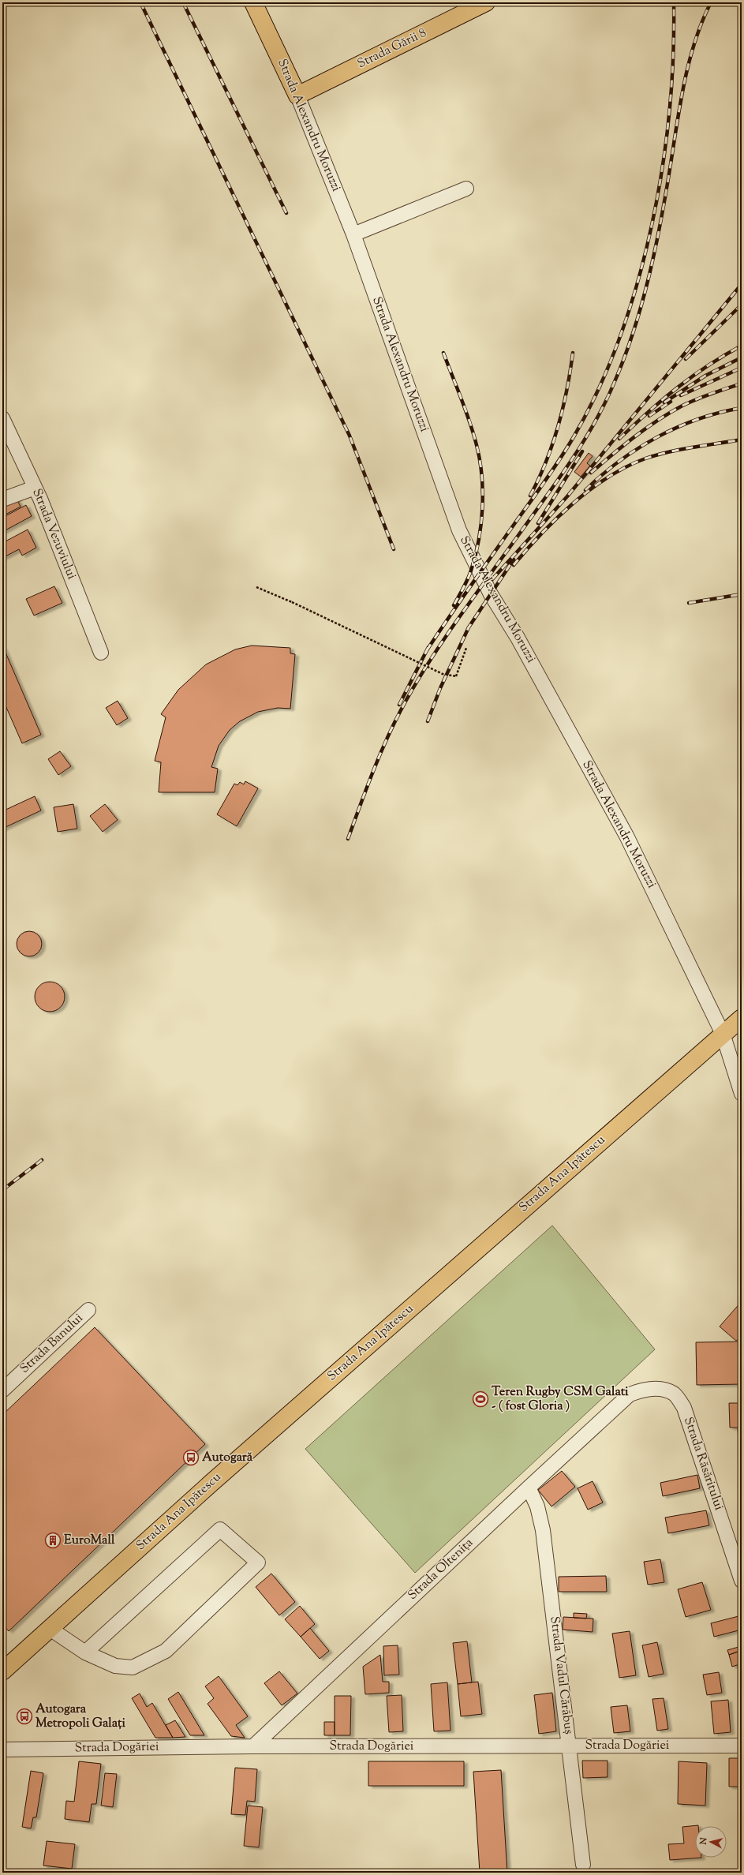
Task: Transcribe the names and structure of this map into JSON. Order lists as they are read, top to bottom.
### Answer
{
  "streets": {
    "main road": ["Strada Gării 8", "Strada Alexandru Moruzzi", "Strada Ana Ipătescu"],
    "street": [
      "Strada Vezuviului",
      "Strada Banului",
      "Strada Răsăritului",
      "Strada Oltenița",
      "Strada Vadul Cărăbuș",
      "Strada Dogăriei"
    ]
  },
  "crossings": [
    ["Strada Gării 8", "Strada Alexandru Moruzzi"],
    ["Strada Alexandru Moruzzi", "Strada Ana Ipătescu"],
    ["Strada Răsăritului", "Strada Oltenița"],
    ["Strada Oltenița", "Strada Vadul Cărăbuș"],
    ["Strada Oltenița", "Strada Dogăriei"],
    ["Strada Vadul Cărăbuș", "Strada Dogăriei"]
  ],
  "places": {
    "sports": ["Teren Rugby CSM Galati - ( fost Gloria )"],
    "bus stop": ["Autogară", "Autogara Metropoli Galați"],
    "building": ["EuroMall"]
  },
  "north": "left"
}
